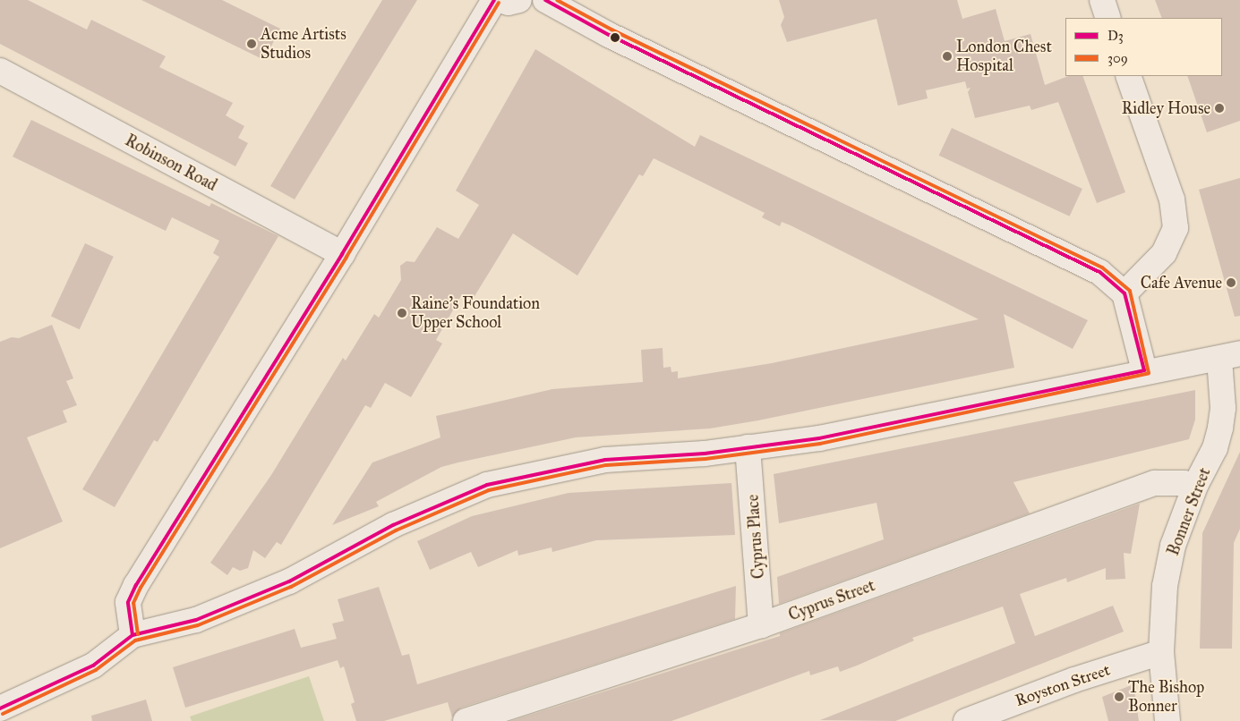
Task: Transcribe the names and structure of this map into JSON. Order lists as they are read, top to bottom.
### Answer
{
  "streets": {
    "street": [
      "Robinson Road",
      "Bonner Street",
      "Cyprus Place",
      "Cyprus Street",
      "Royston Street"
    ]
  },
  "crossings": [
    ["Bonner Street", "Cyprus Street"],
    ["Bonner Street", "Royston Street"],
    ["Cyprus Place", "Cyprus Street"]
  ],
  "places": [
    "Acme Artists Studios",
    "London Chest Hospital",
    "Ridley House",
    "Cafe Avenue",
    "Raine's Foundation Upper School",
    "The Bishop Bonner"
  ],
  "lines": ["transit line D3", "transit line 309"],
  "legend": ["D3", "309"]
}
